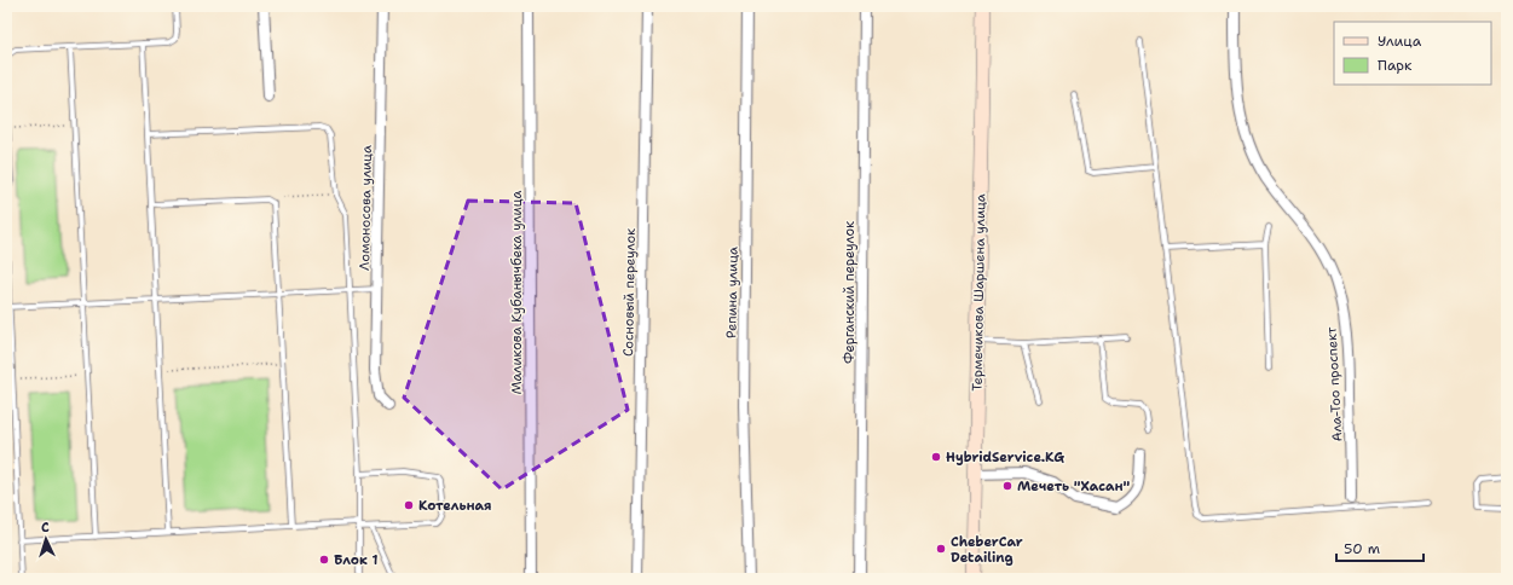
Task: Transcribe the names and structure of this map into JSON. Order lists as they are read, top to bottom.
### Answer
{
  "streets": {
    "street": [
      "Ломоносова улица",
      "Маликова Кубанычбека улица",
      "Сосновый переулок",
      "Репина улица",
      "Ферганский переулок",
      "Термечикова Шаршена улица",
      "Ала-Тоо проспект"
    ]
  },
  "places": [
    "HybridService.KG",
    "Мечеть \"Хасан\"",
    "Котельная",
    "CheberCar Detailing",
    "Блок 1"
  ],
  "legend": ["Улица", "Парк"],
  "scale_bar": "50 m",
  "north": "top"
}
